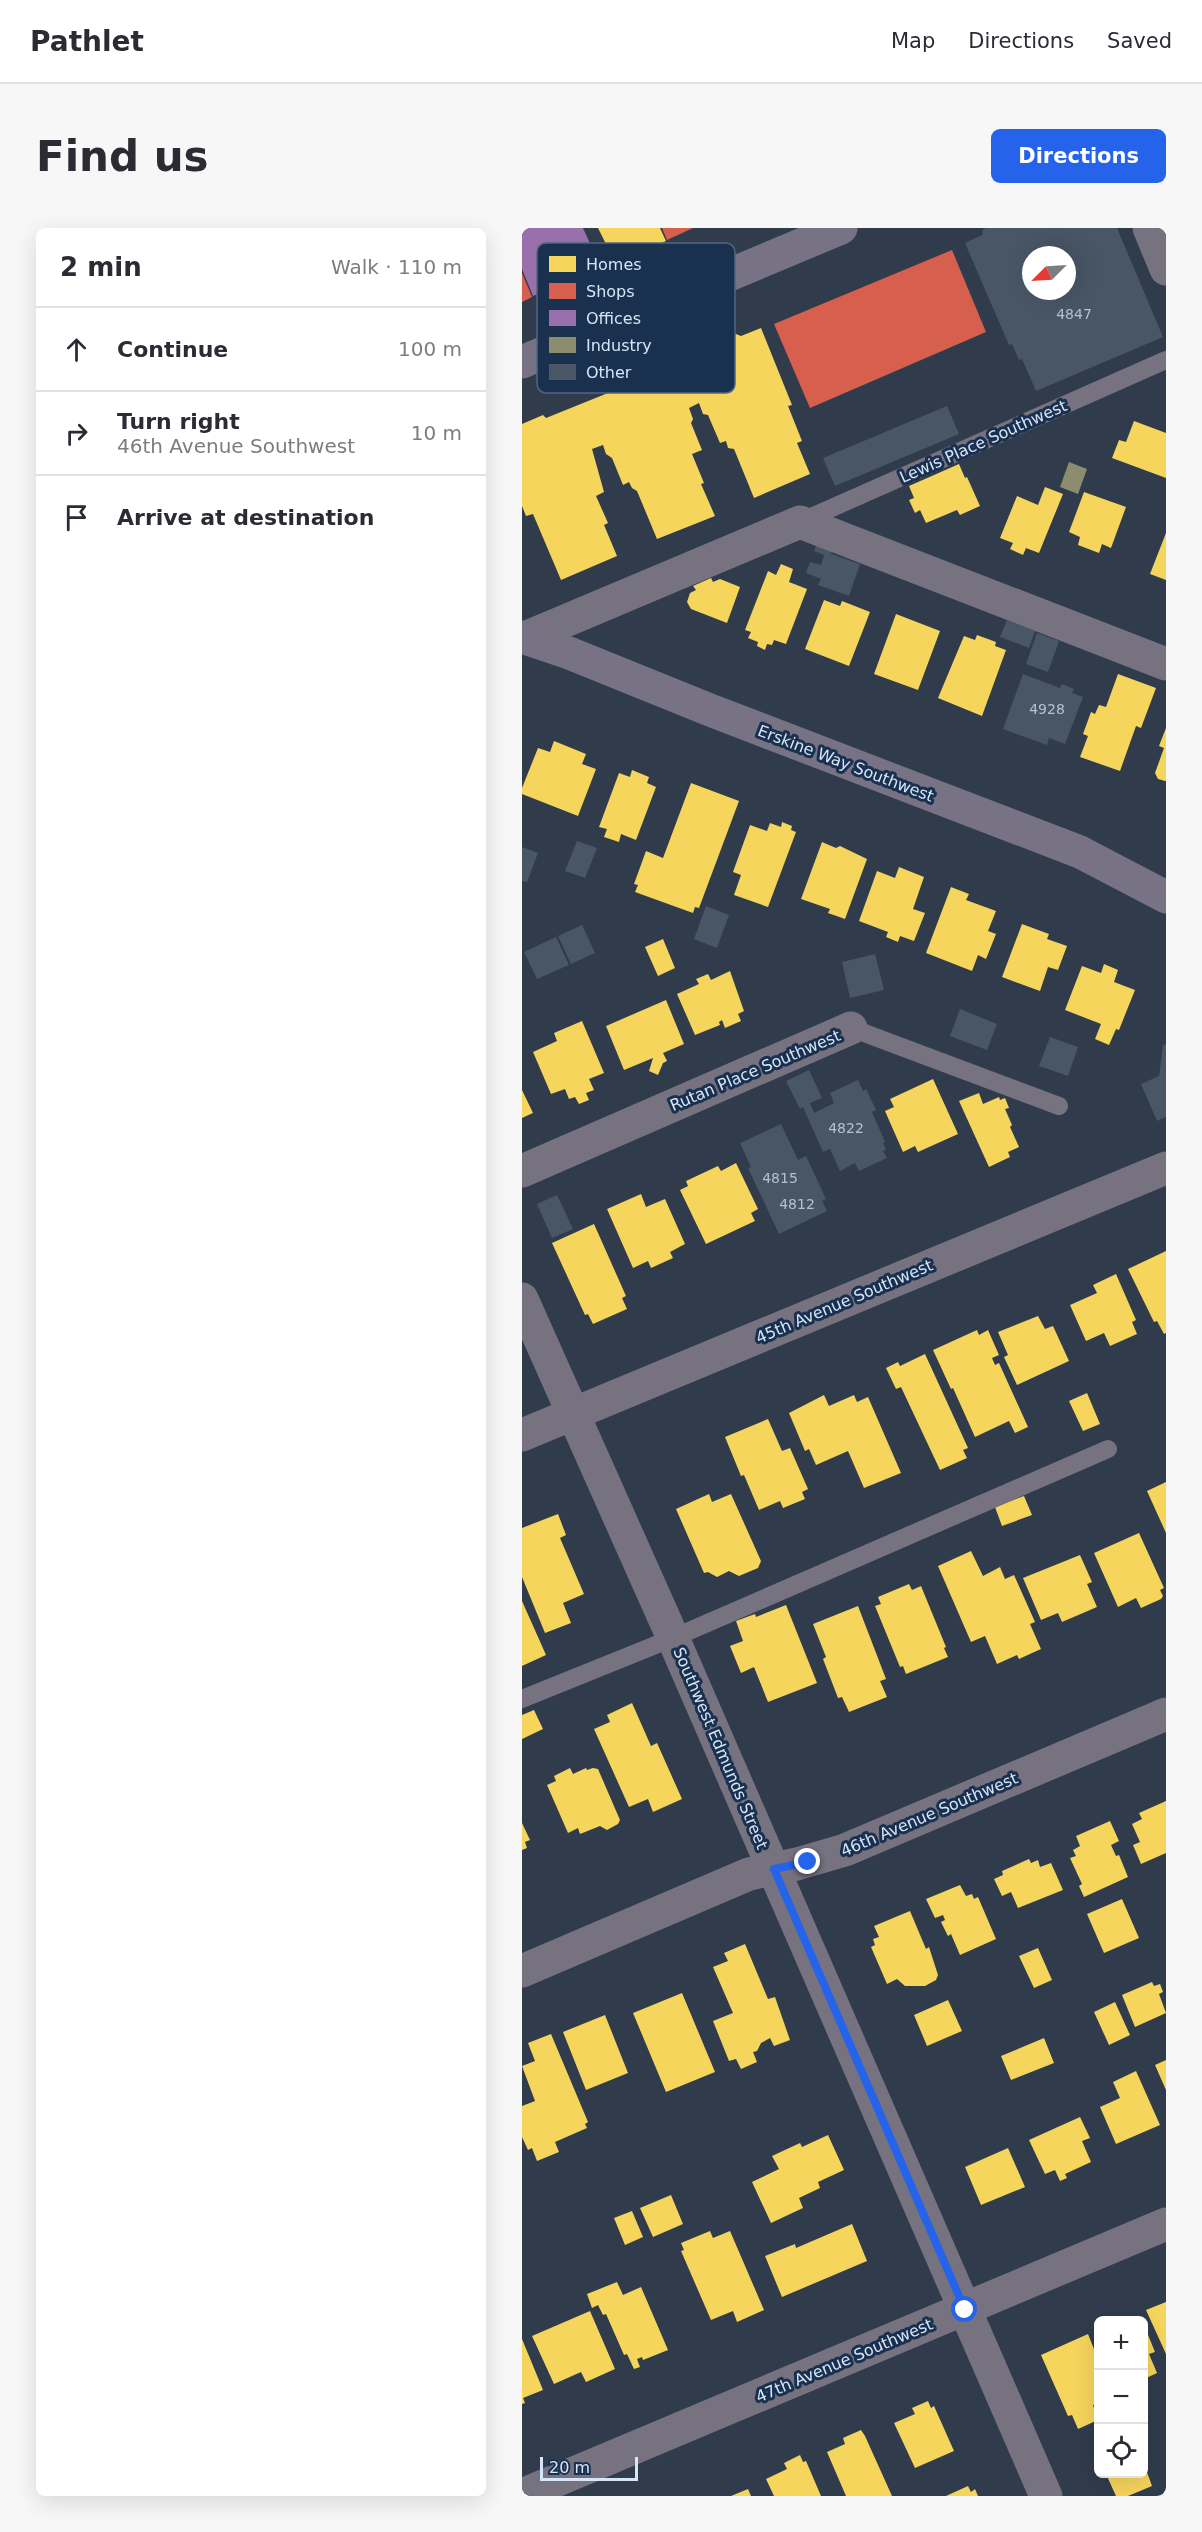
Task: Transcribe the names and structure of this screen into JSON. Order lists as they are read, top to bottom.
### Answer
{
  "streets": {
    "street": [
      "Lewis Place Southwest",
      "Erskine Way Southwest",
      "Rutan Place Southwest",
      "45th Avenue Southwest",
      "Southwest Edmunds Street",
      "46th Avenue Southwest",
      "47th Avenue Southwest"
    ]
  },
  "crossings": [
    ["Lewis Place Southwest", "Erskine Way Southwest"],
    ["45th Avenue Southwest", "Southwest Edmunds Street"],
    ["Southwest Edmunds Street", "46th Avenue Southwest"],
    ["Southwest Edmunds Street", "47th Avenue Southwest"]
  ],
  "house_numbers": [
    "4847",
    "4928",
    "4822",
    "4815",
    "4812"
  ],
  "legend": [
    "Homes",
    "Shops",
    "Offices",
    "Industry",
    "Other"
  ],
  "scale_bar": "20 m",
  "north": "bottom left",
  "page": {
    "header": "Pathlet",
    "nav": ["Map", "Directions", "Saved"],
    "buttons": "Directions",
    "title": "Find us",
    "heading": ["2 min", "Walk · 110 m"],
    "list": [
      ["Continue", "100 m"],
      ["Turn right", "46th Avenue Southwest", "10 m"],
      "Arrive at destination"
    ],
    "map_buttons": ["+", "−"],
    "scale": "20 m"
  }
}
